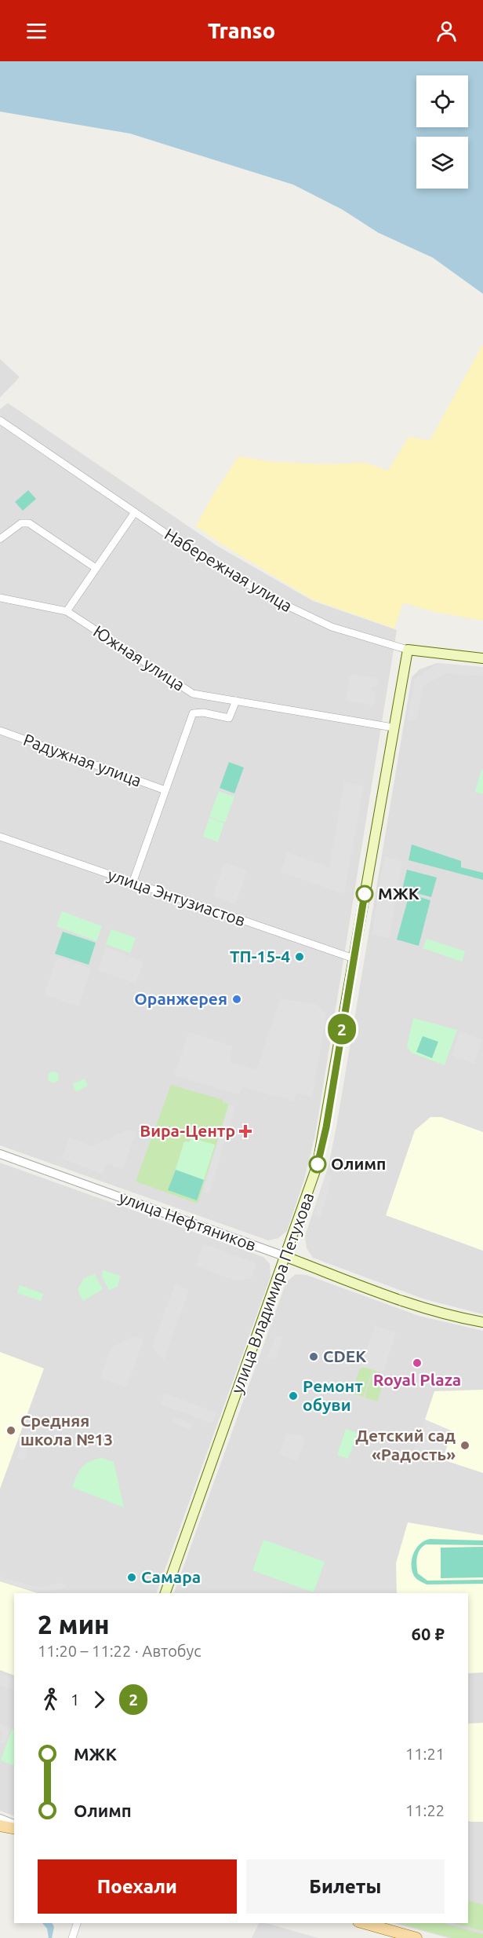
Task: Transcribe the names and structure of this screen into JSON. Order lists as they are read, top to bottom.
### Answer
{
  "streets": {
    "main road": ["Набережная улица", "улица Нефтяников", "улица Владимира Петухова"],
    "street": ["Южная улица", "Радужная улица", "улица Энтузиастов"]
  },
  "crossings": [
    ["Набережная улица", "улица Владимира Петухова"],
    ["Южная улица", "улица Владимира Петухова"],
    ["улица Энтузиастов", "улица Владимира Петухова"],
    ["улица Нефтяников", "улица Владимира Петухова"]
  ],
  "places": {
    "other": [
      "МЖК",
      "ТП-15-4",
      "Оранжерея",
      "Олимп",
      "CDEK",
      "Royal Plaza",
      "Ремонт обуви",
      "Средняя школа №13",
      "Детский сад «Радость»",
      "Самара"
    ],
    "health": ["Вира-Центр"]
  },
  "lines": ["bus line 2"],
  "page": {
    "header": "Transo",
    "on_map": "2",
    "heading": ["2 мин", "11:20 – 11:22 · Автобус", "60 ₽"],
    "legs": ["1", "2"],
    "list": [
      {
        "name": "МЖК",
        "value": "11:21"
      },
      {
        "name": "Олимп",
        "value": "11:22"
      }
    ],
    "buttons": ["Поехали", "Билеты"]
  }
}
